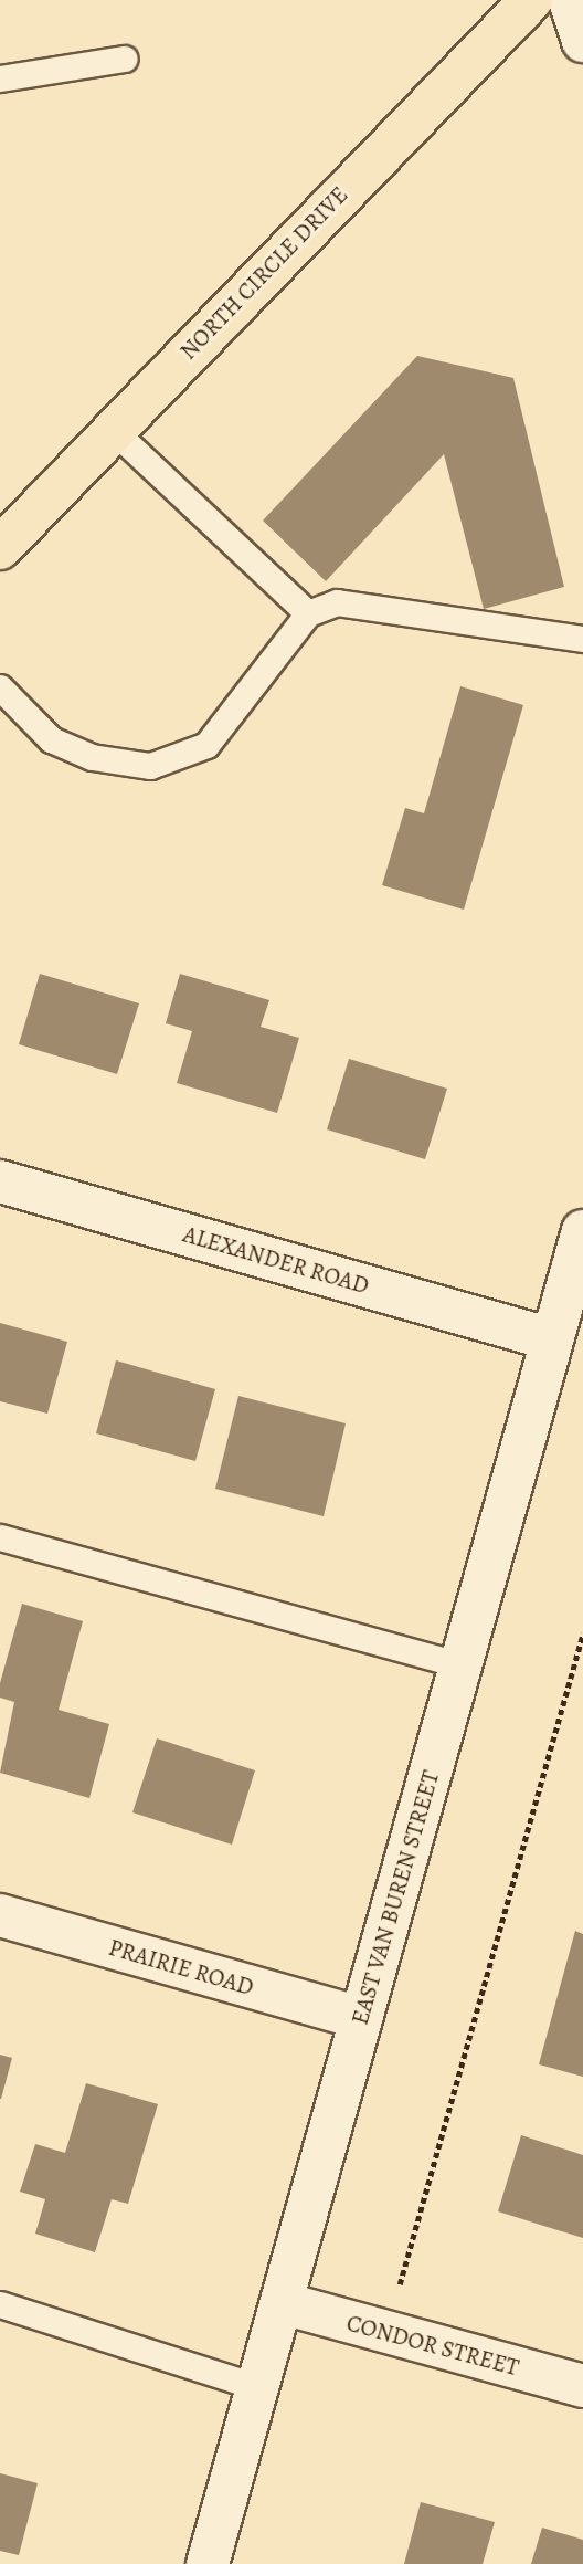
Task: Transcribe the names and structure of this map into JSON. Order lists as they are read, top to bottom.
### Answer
{
  "streets": {
    "main road": ["NORTH CIRCLE DRIVE"],
    "street": [
      "ALEXANDER ROAD",
      "EAST VAN BUREN STREET",
      "PRAIRIE ROAD",
      "CONDOR STREET"
    ]
  },
  "crossings": [
    ["ALEXANDER ROAD", "EAST VAN BUREN STREET"],
    ["EAST VAN BUREN STREET", "PRAIRIE ROAD"],
    ["EAST VAN BUREN STREET", "CONDOR STREET"]
  ]
}
